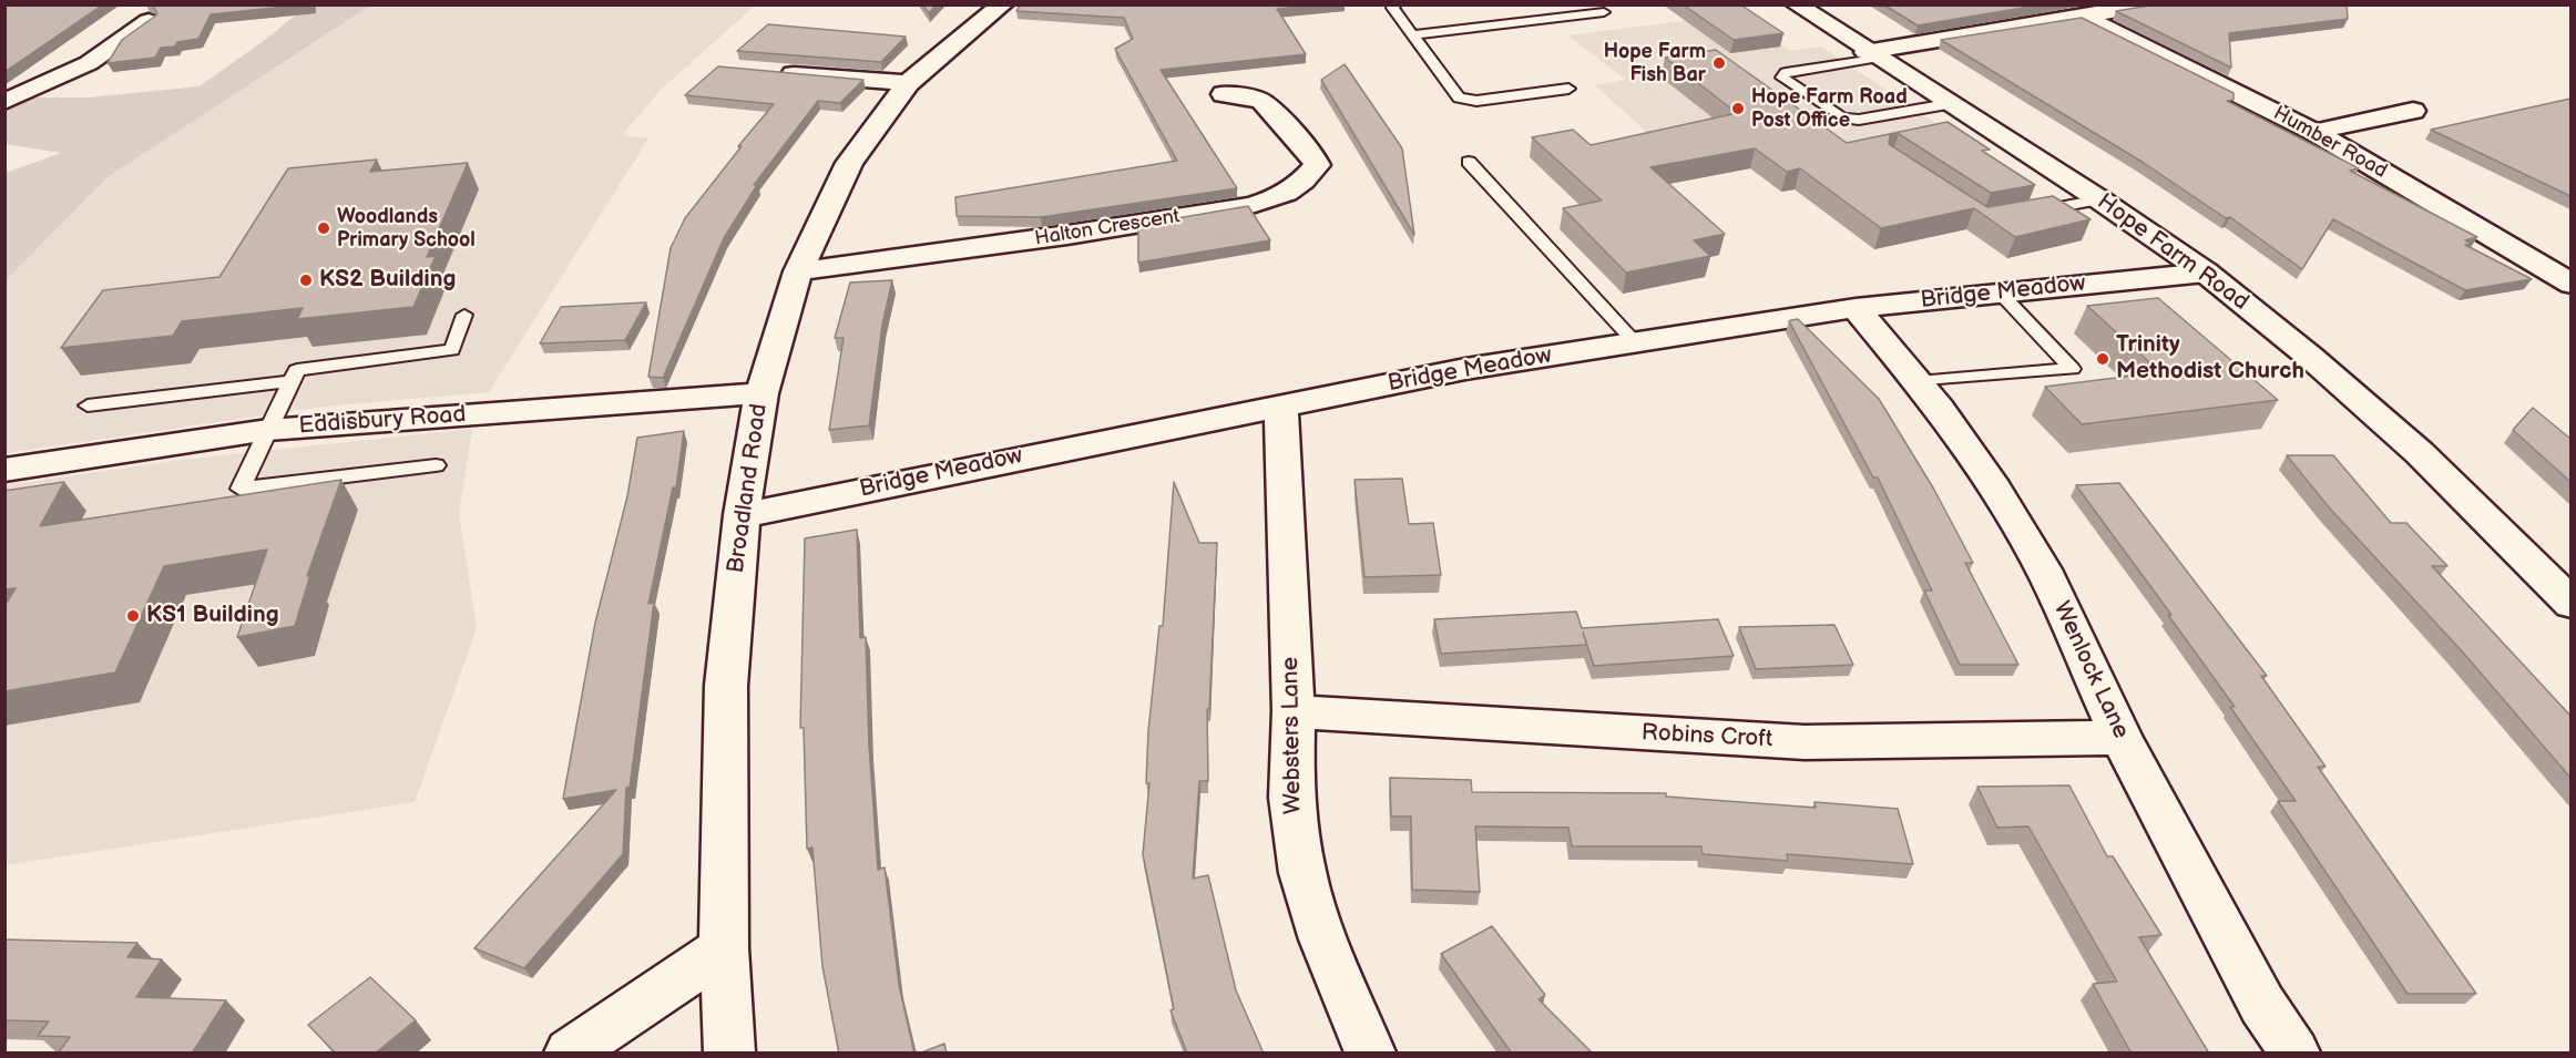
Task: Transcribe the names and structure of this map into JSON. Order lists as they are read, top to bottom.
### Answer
{
  "streets": {
    "street": [
      "Humber Road",
      "Halton Crescent",
      "Hope Farm Road",
      "Bridge Meadow",
      "Eddisbury Road",
      "Broadland Road",
      "Wenlock Lane",
      "Websters Lane",
      "Robins Croft"
    ]
  },
  "crossings": [
    ["Halton Crescent", "Broadland Road"],
    ["Hope Farm Road", "Bridge Meadow"],
    ["Bridge Meadow", "Broadland Road"],
    ["Bridge Meadow", "Wenlock Lane"],
    ["Bridge Meadow", "Websters Lane"],
    ["Eddisbury Road", "Broadland Road"],
    ["Wenlock Lane", "Robins Croft"],
    ["Websters Lane", "Robins Croft"]
  ],
  "places": [
    "Hope Farm Fish Bar",
    "Hope Farm Road Post Office",
    "Woodlands Primary School",
    "KS2 Building",
    "Trinity Methodist Church",
    "KS1 Building"
  ]
}
